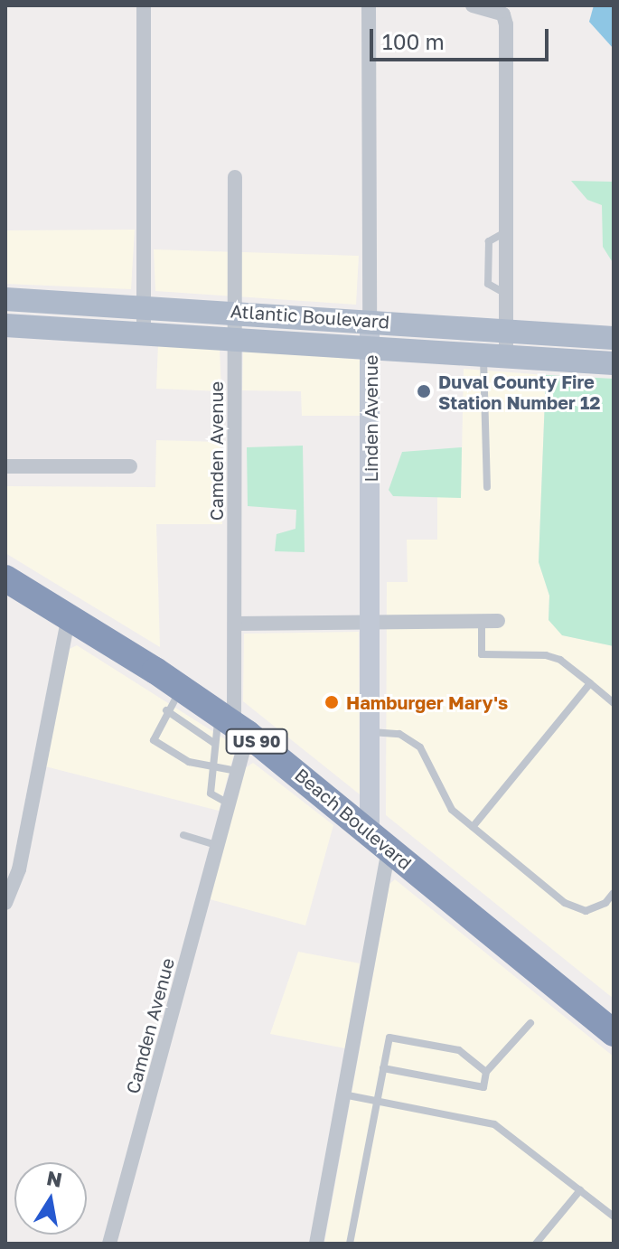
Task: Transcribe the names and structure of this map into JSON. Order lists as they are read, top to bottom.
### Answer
{
  "streets": {
    "highway": ["US 90", "Beach Boulevard"],
    "main road": ["Atlantic Boulevard"],
    "street": ["Linden Avenue", "Camden Avenue"]
  },
  "crossings": [
    ["Atlantic Boulevard", "Linden Avenue"],
    ["Atlantic Boulevard", "Camden Avenue"],
    ["Linden Avenue", "Beach Boulevard"],
    ["Camden Avenue", "Beach Boulevard"]
  ],
  "places": ["Duval County Fire Station Number 12", "Hamburger Mary's"],
  "scale_bar": "100 m",
  "north": "top"
}
